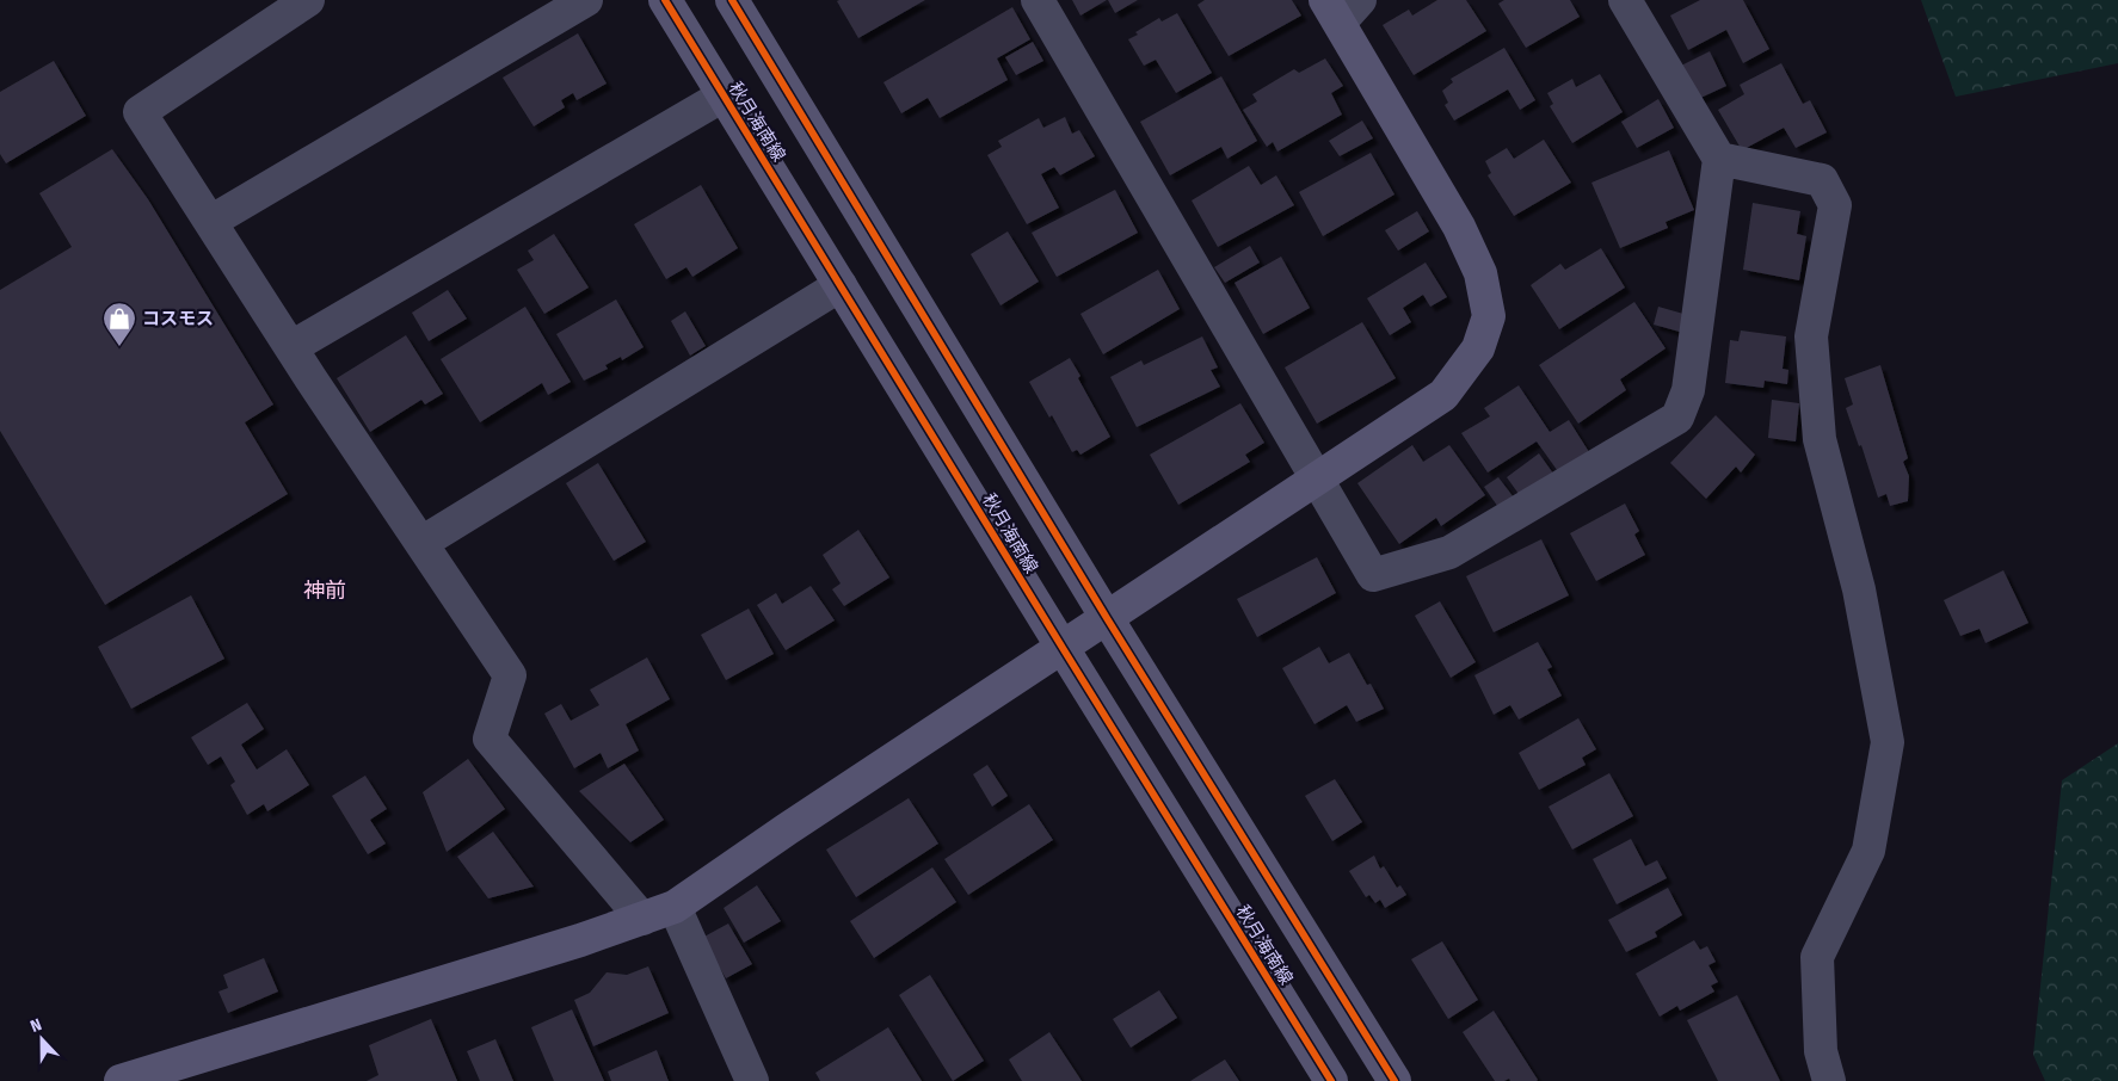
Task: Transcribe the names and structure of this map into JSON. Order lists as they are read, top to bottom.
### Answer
{
  "streets": {
    "main road": ["秋月海南線"]
  },
  "districts": ["神前"],
  "places": {
    "shop": ["コスモス"]
  },
  "north": "top"
}
